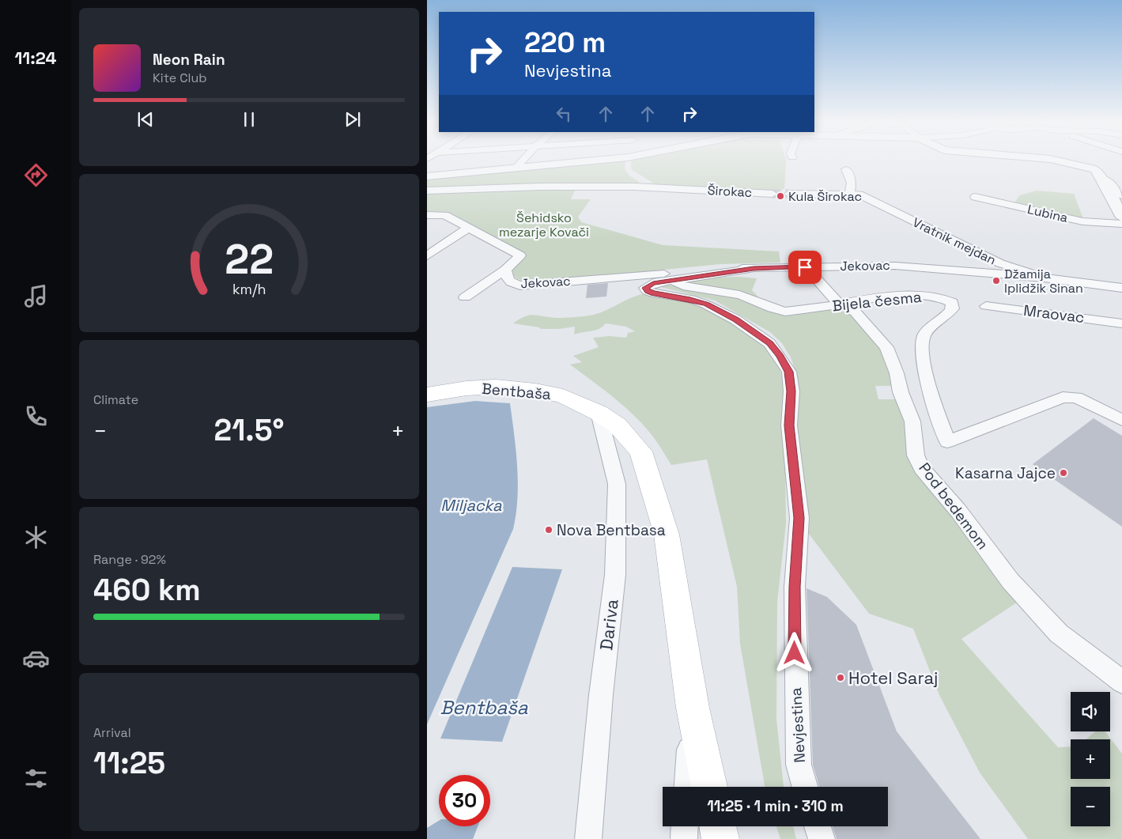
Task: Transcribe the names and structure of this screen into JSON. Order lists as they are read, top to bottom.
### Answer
{
  "streets": {
    "main road": ["Bentbaša"],
    "street": [
      "Širokac",
      "Lubina",
      "Vratnik mejdan",
      "Jekovac",
      "Bijela česma",
      "Mraovac",
      "Pod bedemom",
      "Dariva",
      "Nevjestina"
    ]
  },
  "crossings": [
    ["Vratnik mejdan", "Jekovac"],
    ["Jekovac", "Pod bedemom"],
    ["Jekovac", "Nevjestina"],
    ["Bijela česma", "Pod bedemom"],
    ["Bijela česma", "Nevjestina"],
    ["Bentbaša", "Dariva"]
  ],
  "water": ["Miljacka", "Bentbaša"],
  "parks": ["Šehidsko mezarje Kovači"],
  "places": [
    "Kula Širokac",
    "Džamija Iplidžik Sinan",
    "Kasarna Jajce",
    "Nova Bentbasa",
    "Hotel Saraj"
  ],
  "page": {
    "tabs": "11:24",
    "turn": ["220 m", "Nevjestina"],
    "song": ["Neon Rain", "Kite Club"],
    "tile": [
      "Climate",
      ["Range · 92%", "460 km"],
      ["Arrival", "11:25"]
    ],
    "heat": ["−", "21.5°", "+"],
    "map_buttons": ["+", "−"],
    "limit": "30",
    "trip": "11:25 · 1 min · 310 m",
    "gauge": ["22", "km/h"]
  }
}
